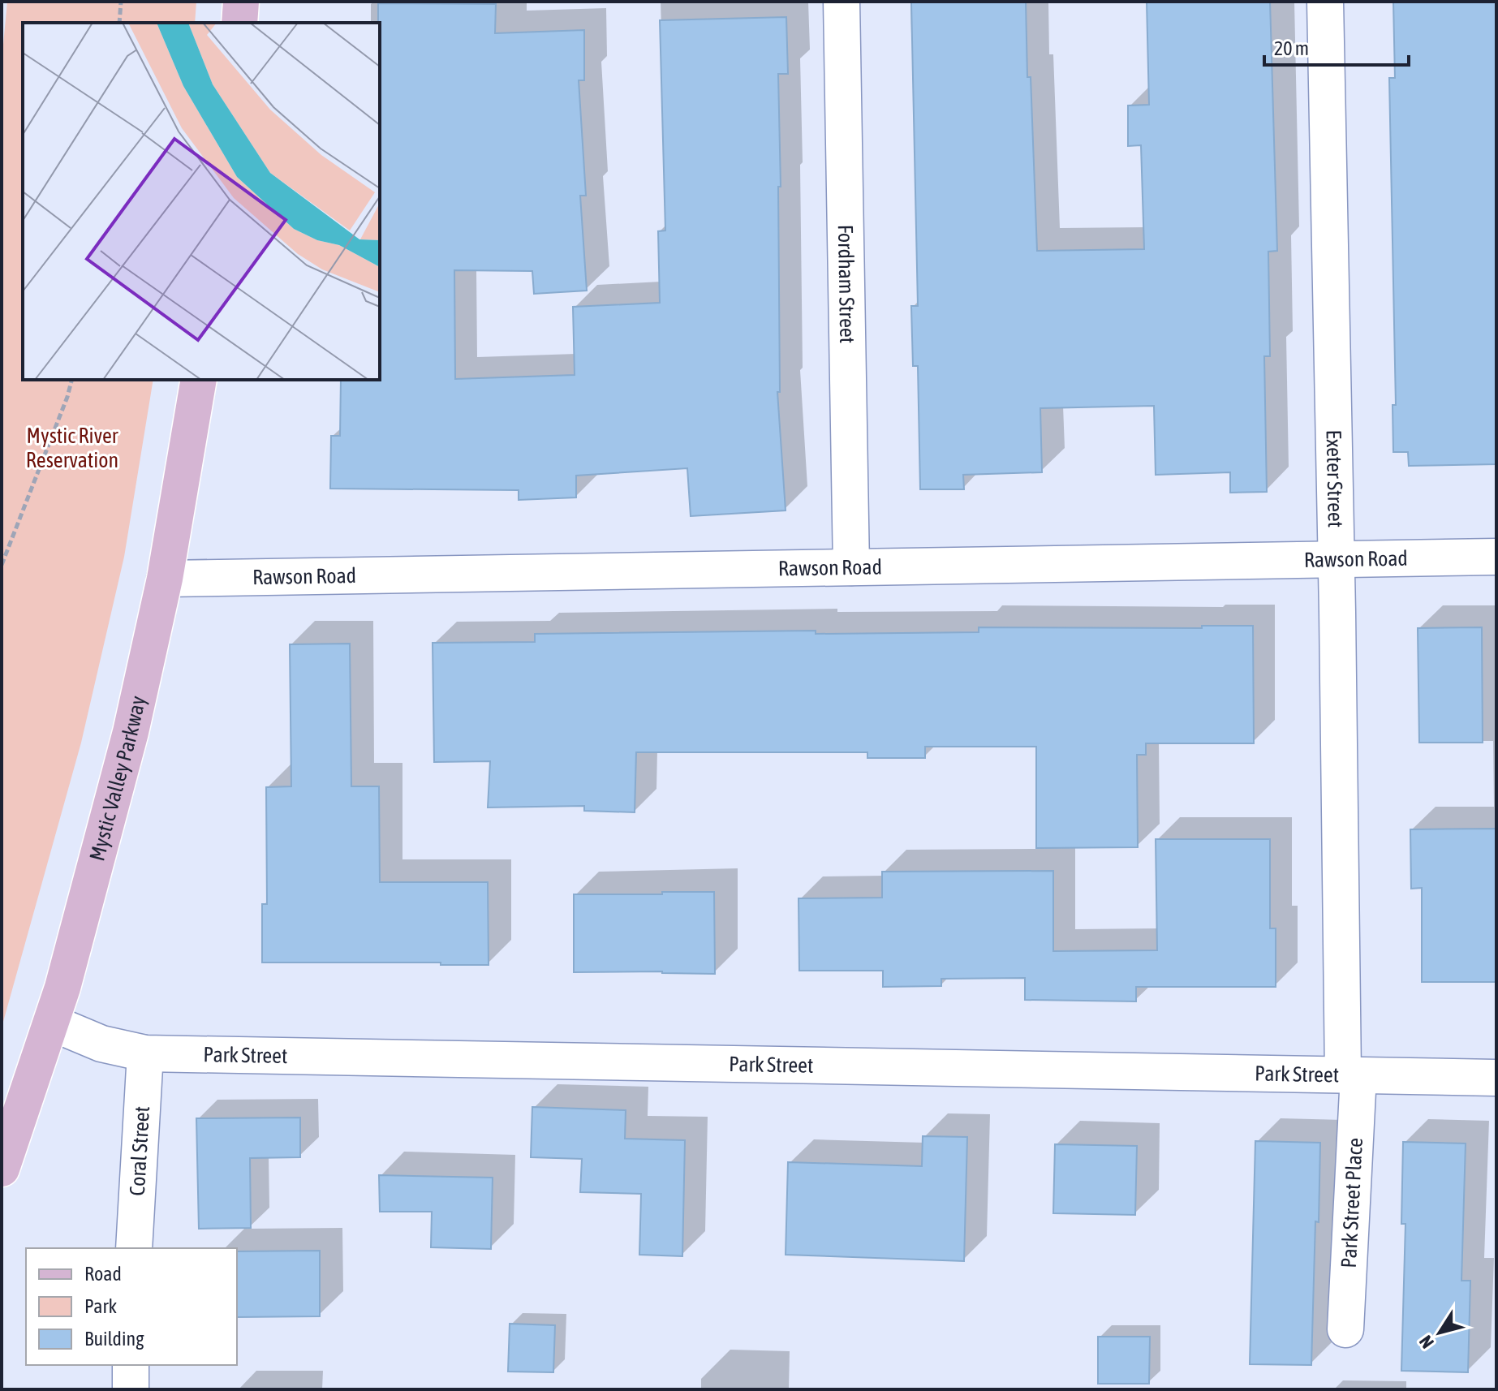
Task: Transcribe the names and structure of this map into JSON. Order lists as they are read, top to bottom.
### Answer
{
  "streets": {
    "main road": ["Mystic Valley Parkway"],
    "street": [
      "Fordham Street",
      "Exeter Street",
      "Rawson Road",
      "Park Street",
      "Coral Street",
      "Park Street Place"
    ]
  },
  "crossings": [
    ["Fordham Street", "Rawson Road"],
    ["Exeter Street", "Rawson Road"],
    ["Exeter Street", "Park Street"],
    ["Exeter Street", "Park Street Place"],
    ["Rawson Road", "Mystic Valley Parkway"],
    ["Mystic Valley Parkway", "Park Street"],
    ["Park Street", "Coral Street"],
    ["Park Street", "Park Street Place"]
  ],
  "parks": ["Mystic River Reservation"],
  "legend": ["Road", "Park", "Building"],
  "scale_bar": "20 m",
  "north": "bottom left"
}
